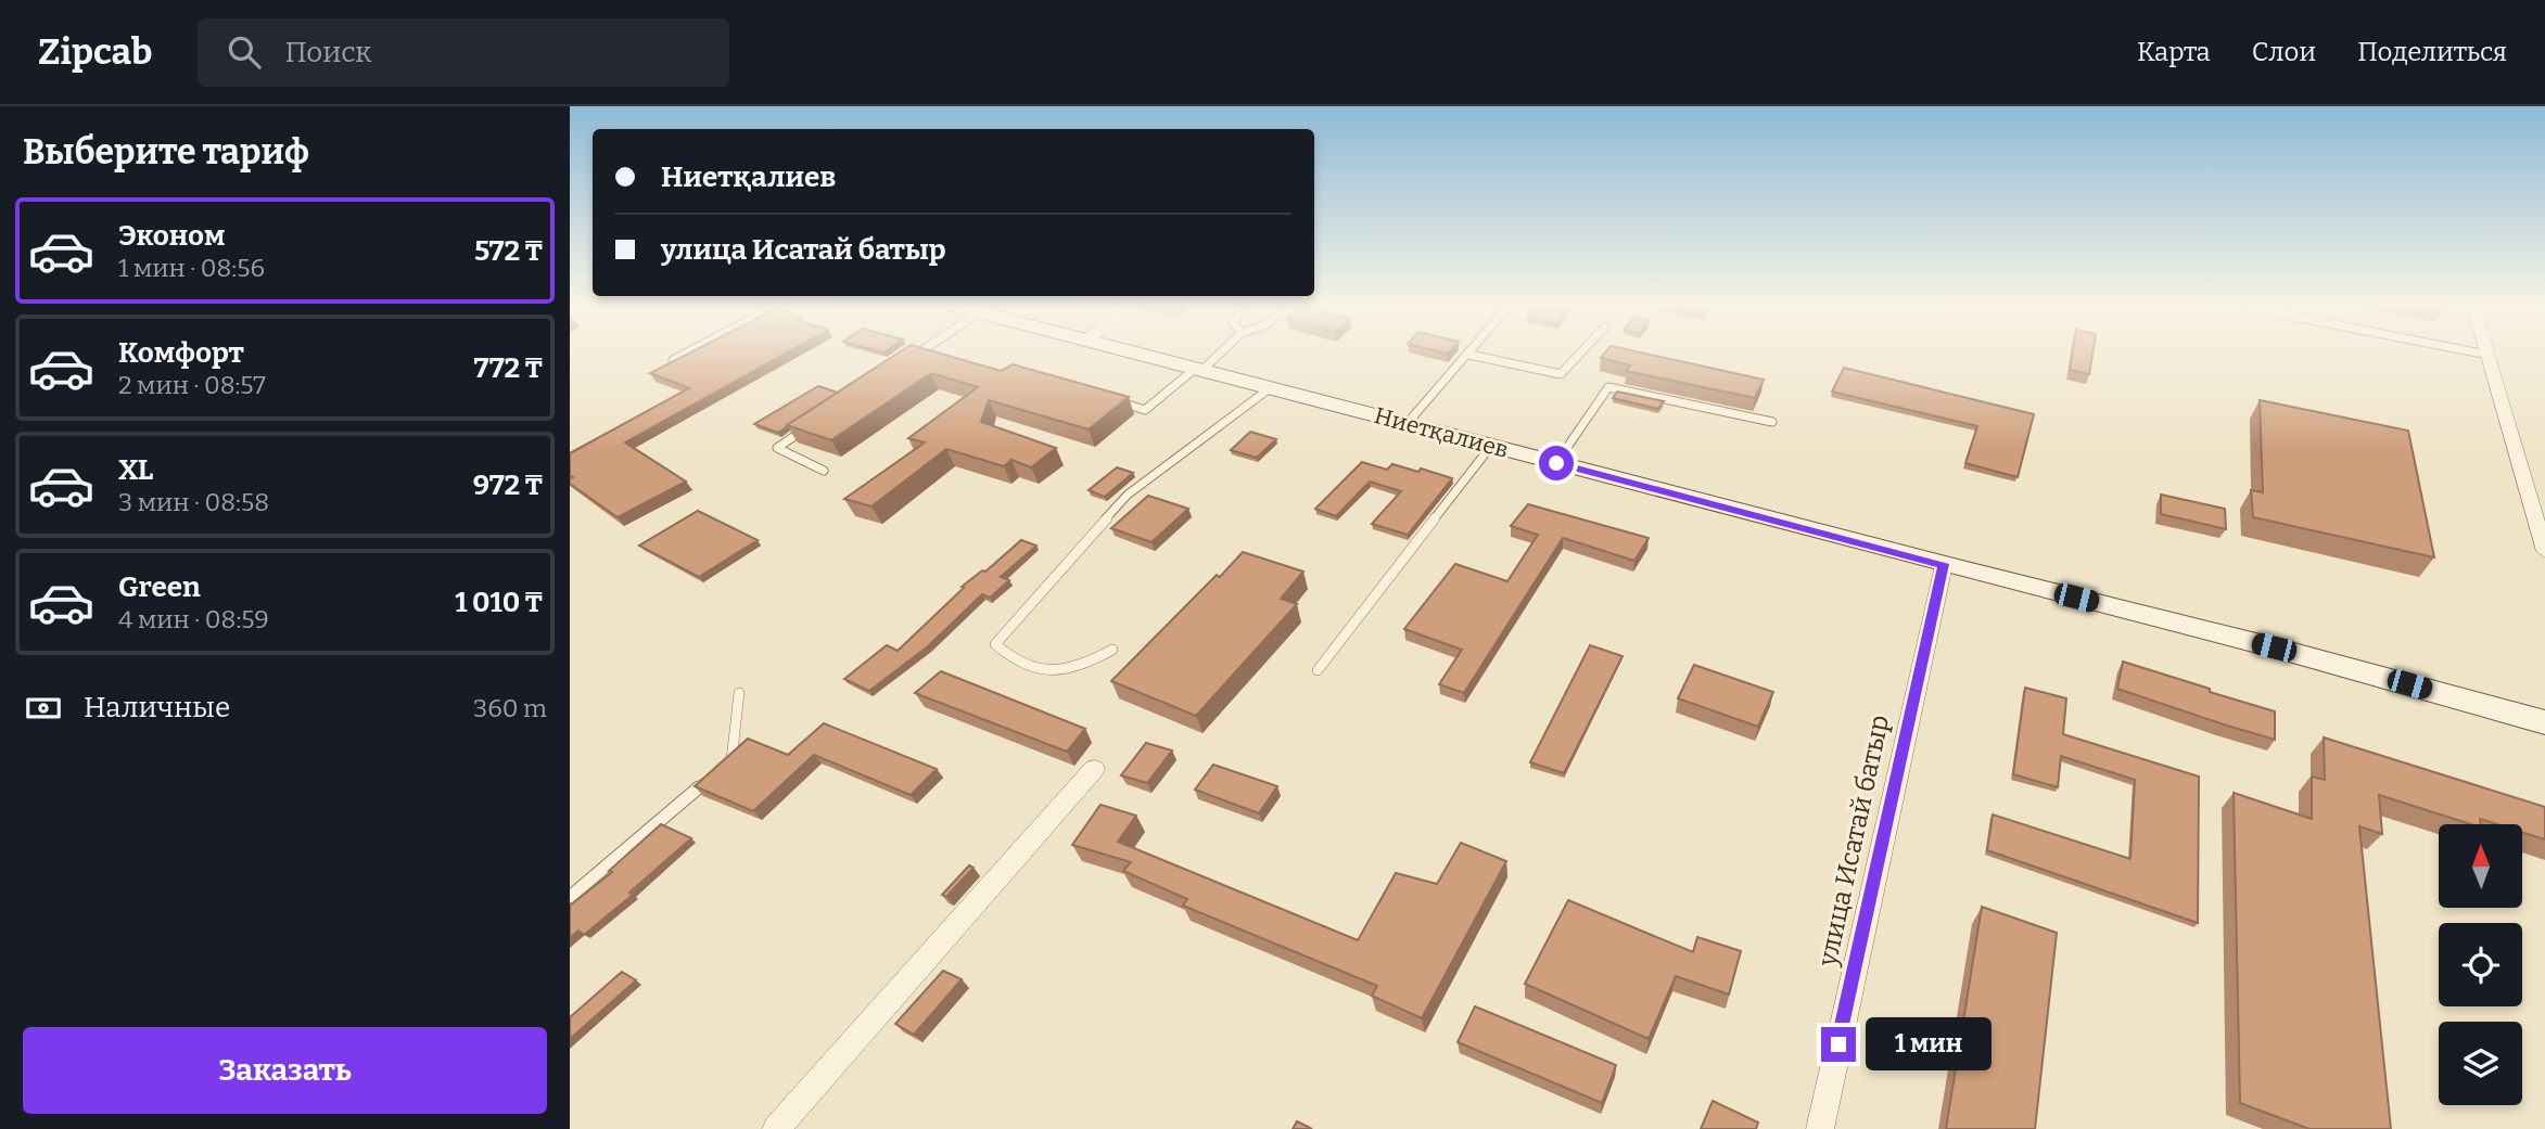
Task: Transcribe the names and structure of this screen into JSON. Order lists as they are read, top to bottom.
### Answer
{
  "streets": {
    "street": ["Ниетқалиев", "улица Исатай батыр"]
  },
  "crossings": [
    ["Ниетқалиев", "улица Исатай батыр"]
  ],
  "north": "top",
  "page": {
    "header": "Zipcab",
    "search": "Поиск",
    "nav": ["Карта", "Слои", "Поделиться"],
    "heading": "Выберите тариф",
    "banner": ["Ниетқалиев", "улица Исатай батыр"],
    "list": [
      {
        "name": "Эконом",
        "note": "1 мин · 08:56",
        "value": "572 ₸"
      },
      {
        "name": "Комфорт",
        "note": "2 мин · 08:57",
        "value": "772 ₸"
      },
      {
        "name": "XL",
        "note": "3 мин · 08:58",
        "value": "972 ₸"
      },
      {
        "name": "Green",
        "note": "4 мин · 08:59",
        "value": "1 010 ₸"
      }
    ],
    "pay": ["Наличные", "360 m"],
    "buttons": "Заказать",
    "bubble": "1 мин"
  }
}
